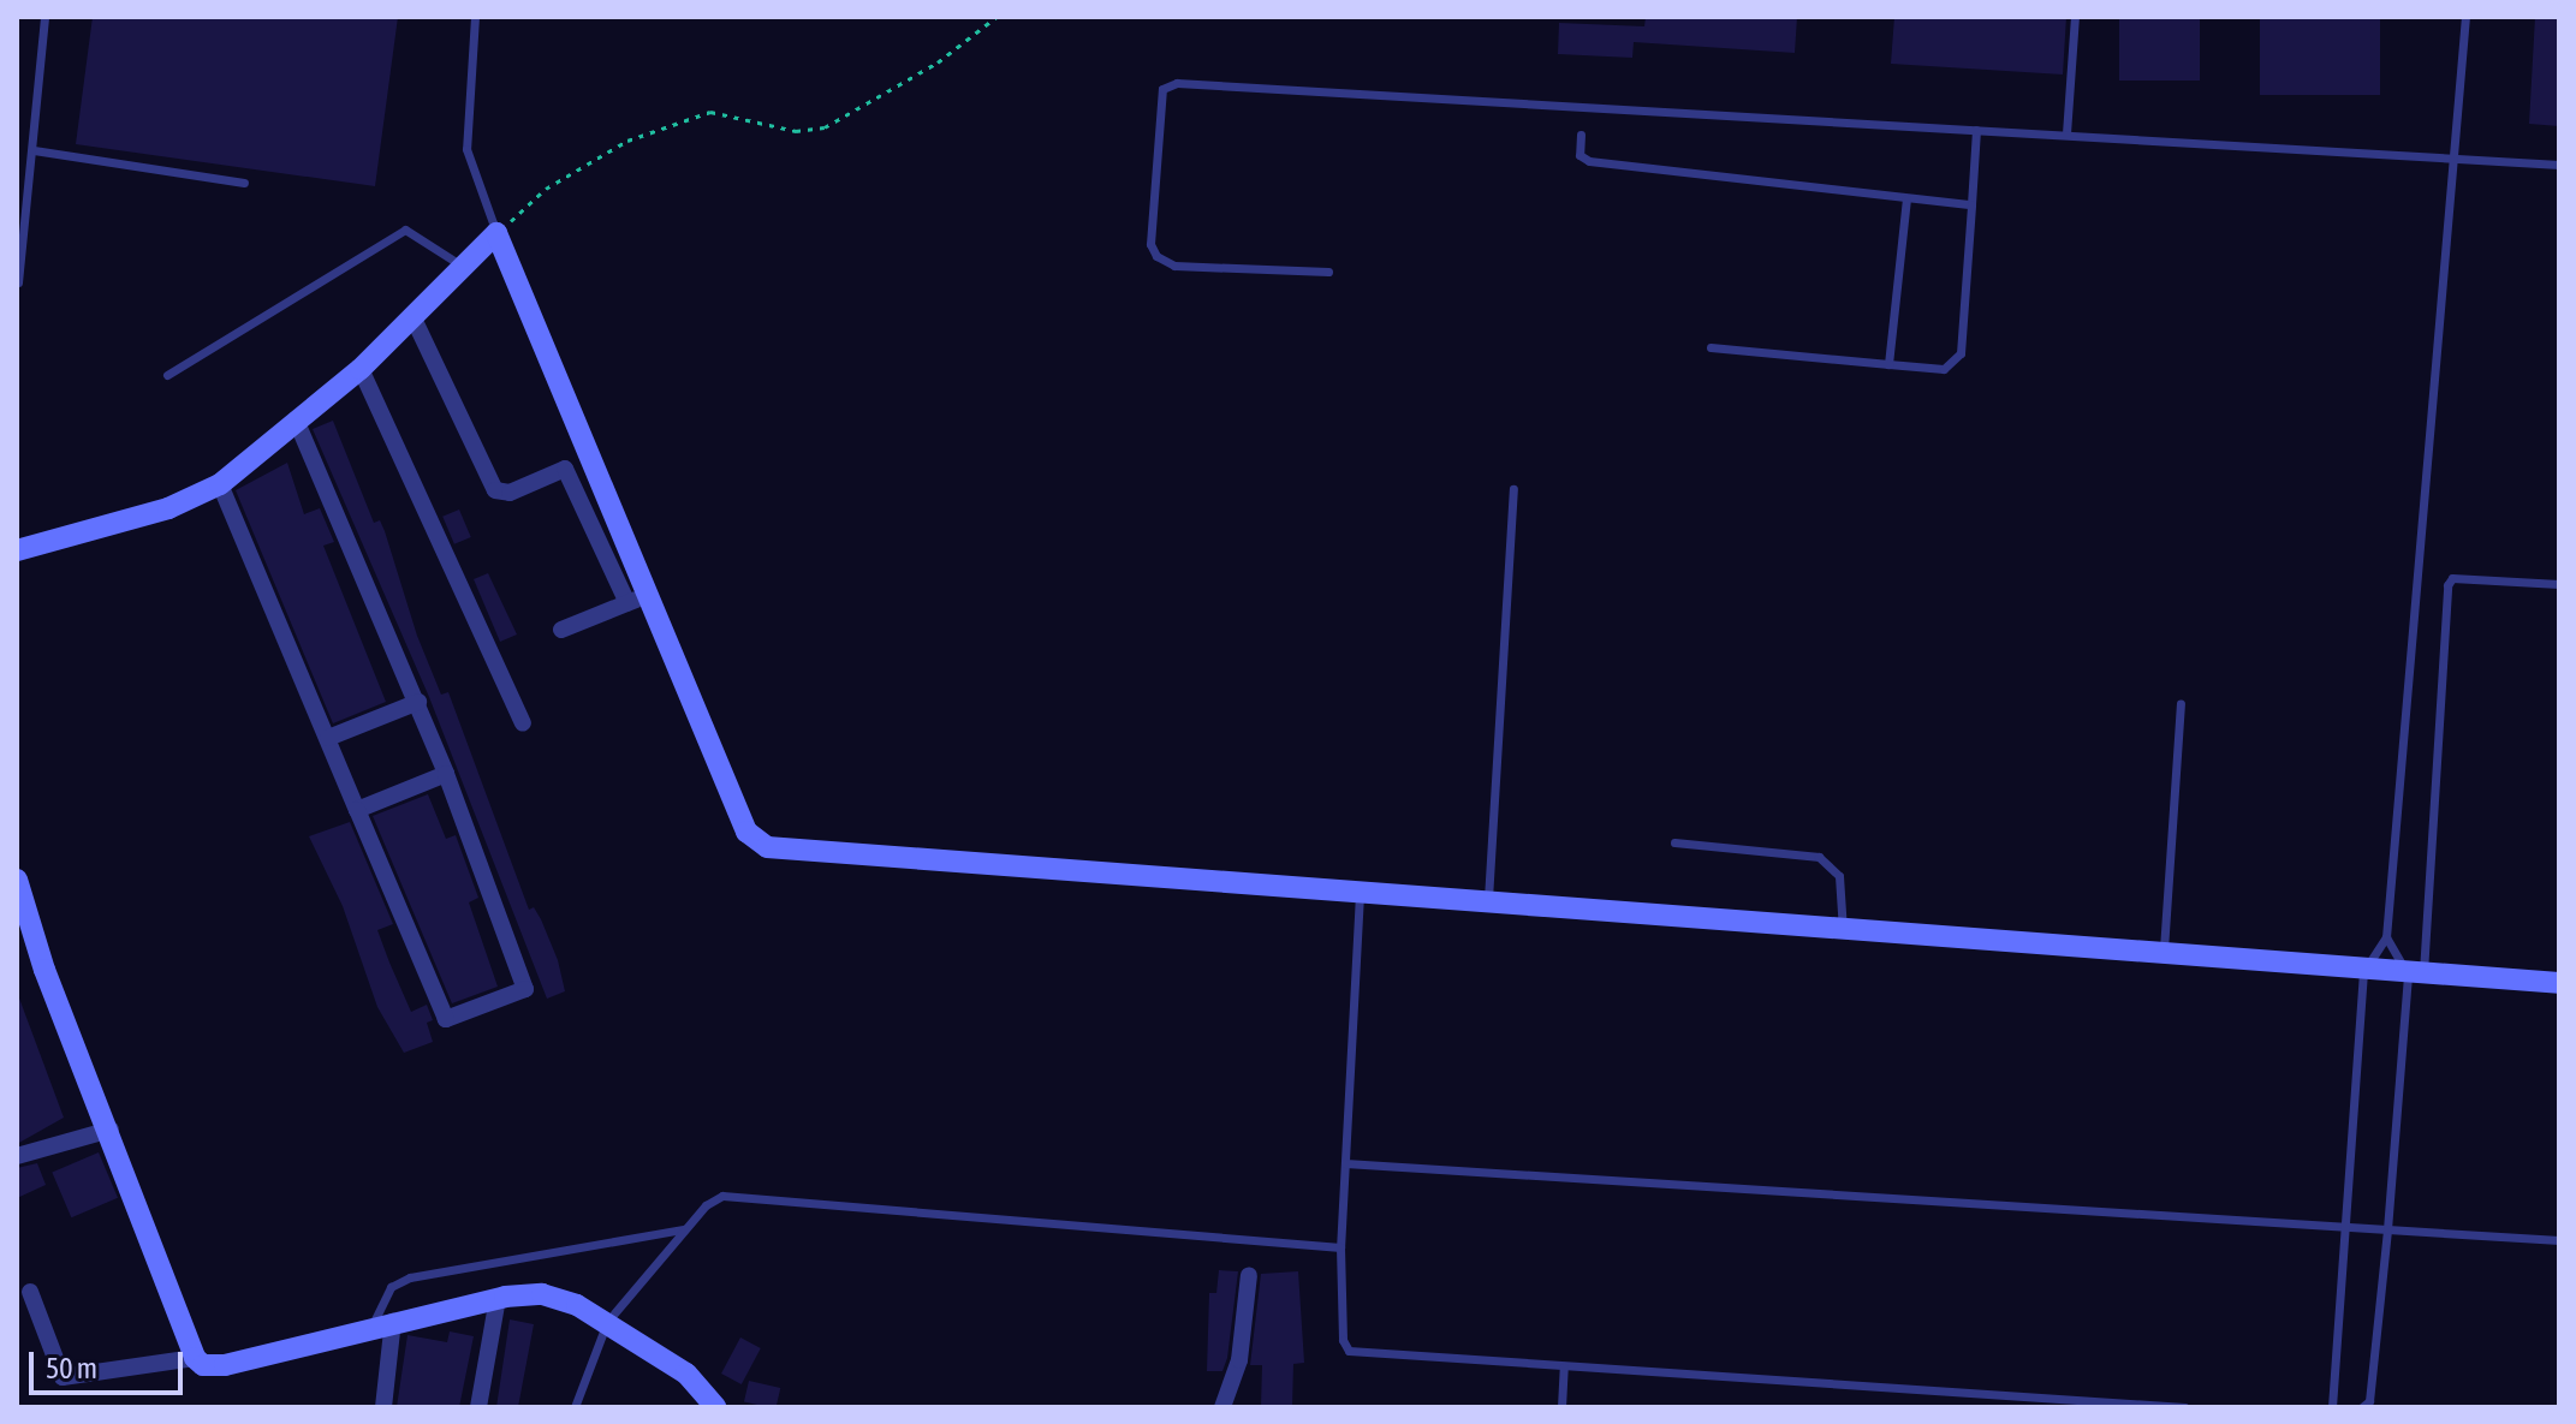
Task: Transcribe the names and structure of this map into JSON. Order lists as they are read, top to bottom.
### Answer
{
  "scale_bar": "50 m"
}
